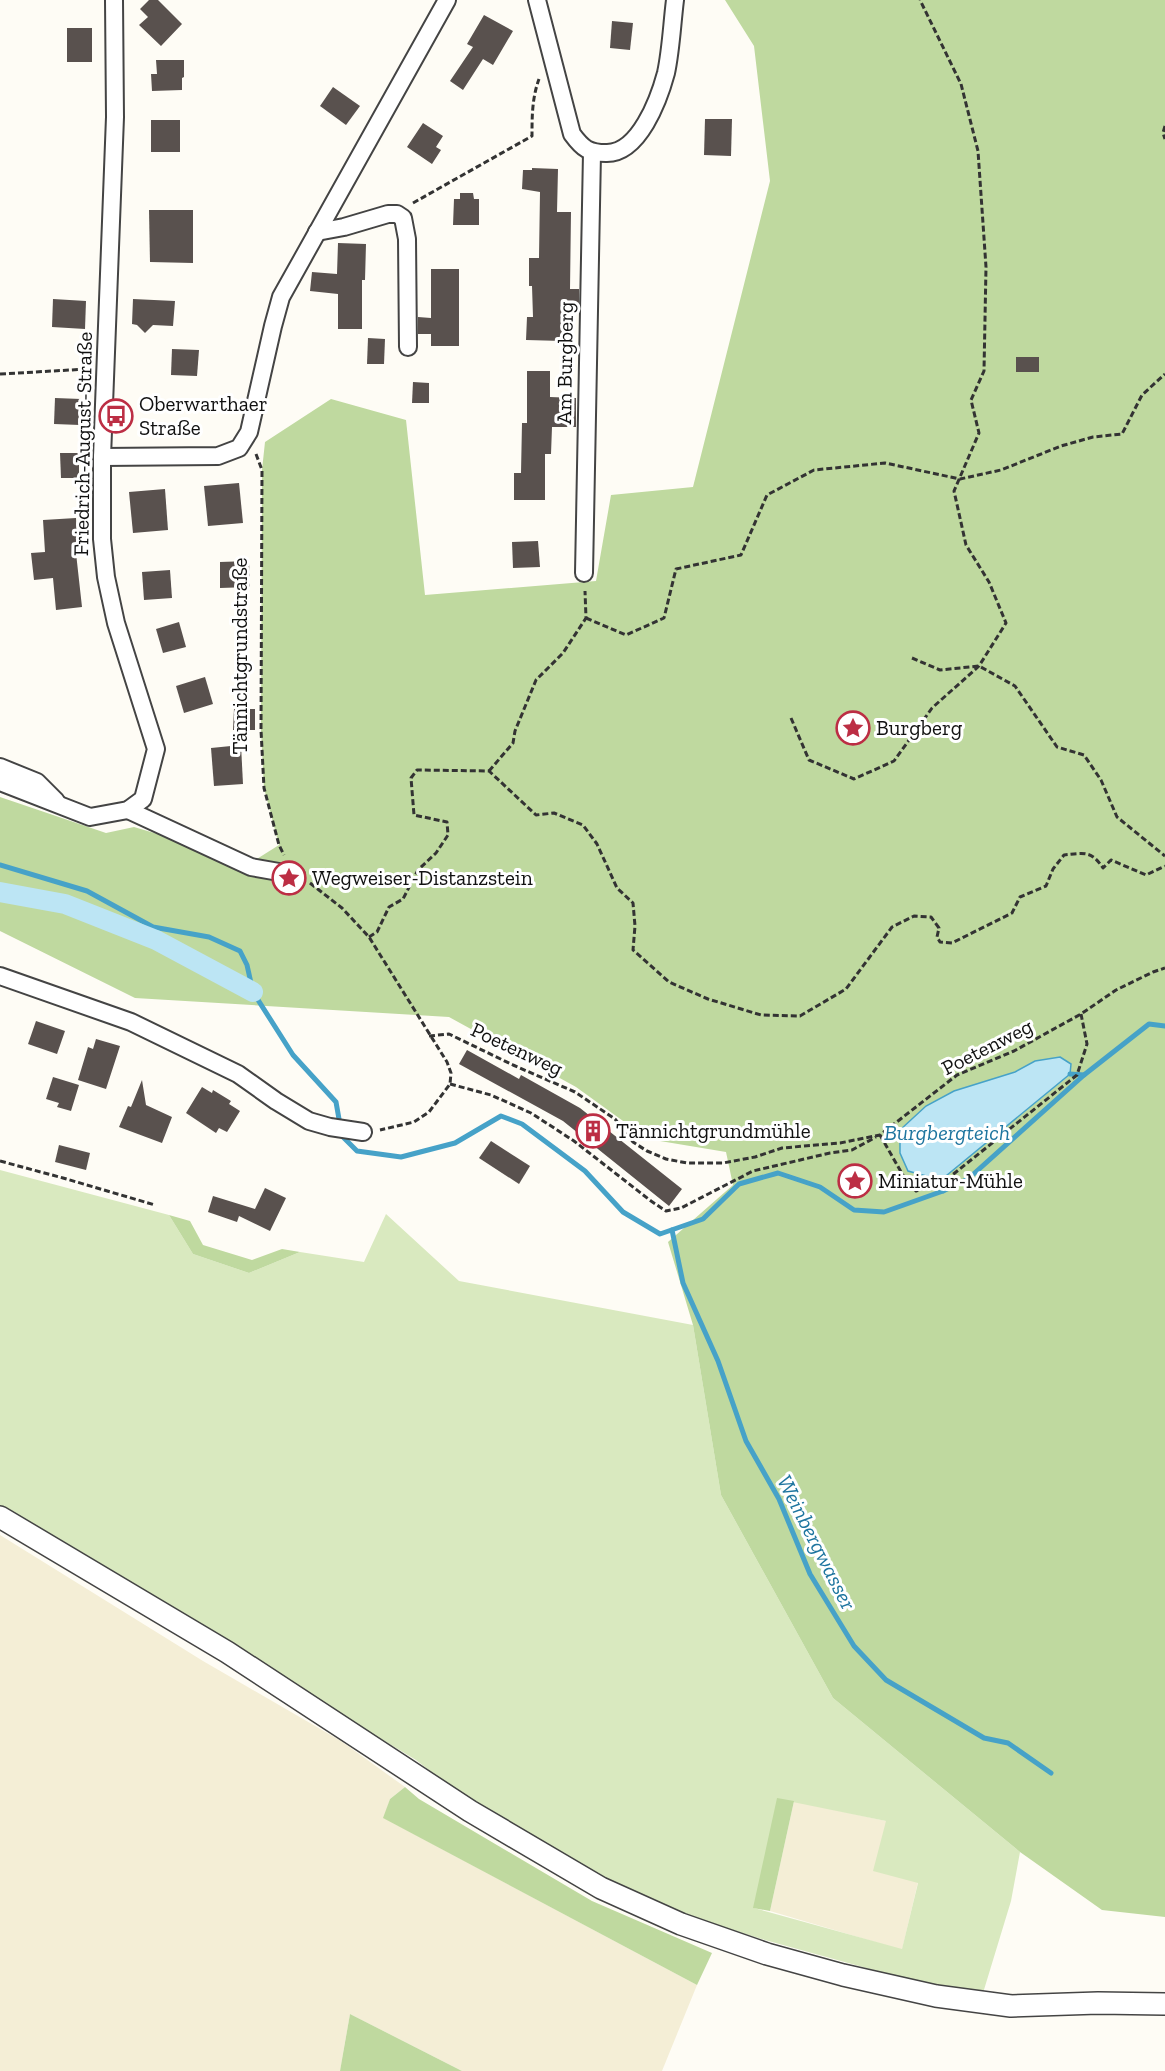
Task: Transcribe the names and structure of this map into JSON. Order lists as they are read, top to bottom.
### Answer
{
  "streets": {
    "street": ["Am Burgberg", "Friedrich-August-Straße"],
    "path": ["Tännichtgrundstraße", "Poetenweg"]
  },
  "crossings": [
    ["Tännichtgrundstraße", "Poetenweg"]
  ],
  "water": ["Burgbergteich", "Weinbergwasser"],
  "places": {
    "bus stop": ["Oberwarthaer Straße"],
    "place": ["Burgberg", "Wegweiser-Distanzstein", "Miniatur-Mühle"],
    "building": ["Tännichtgrundmühle"]
  }
}
